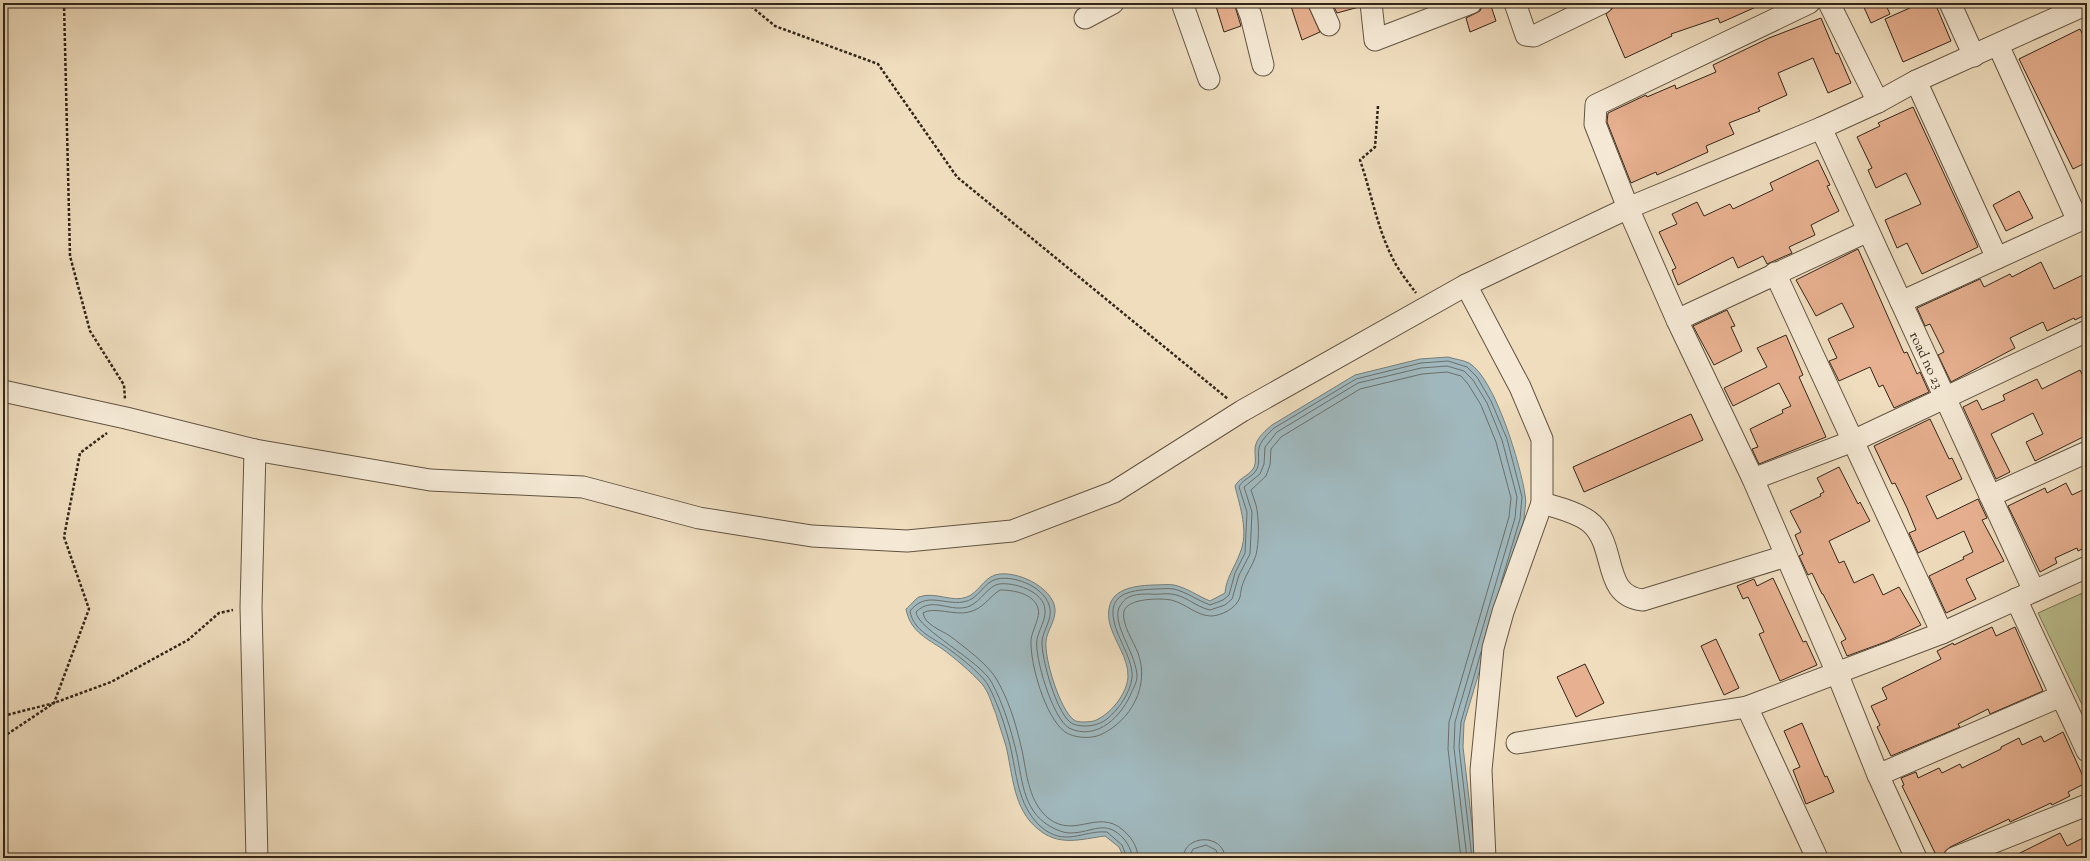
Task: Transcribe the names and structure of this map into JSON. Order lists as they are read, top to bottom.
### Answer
{
  "streets": {
    "street": ["road no 23"]
  }
}
